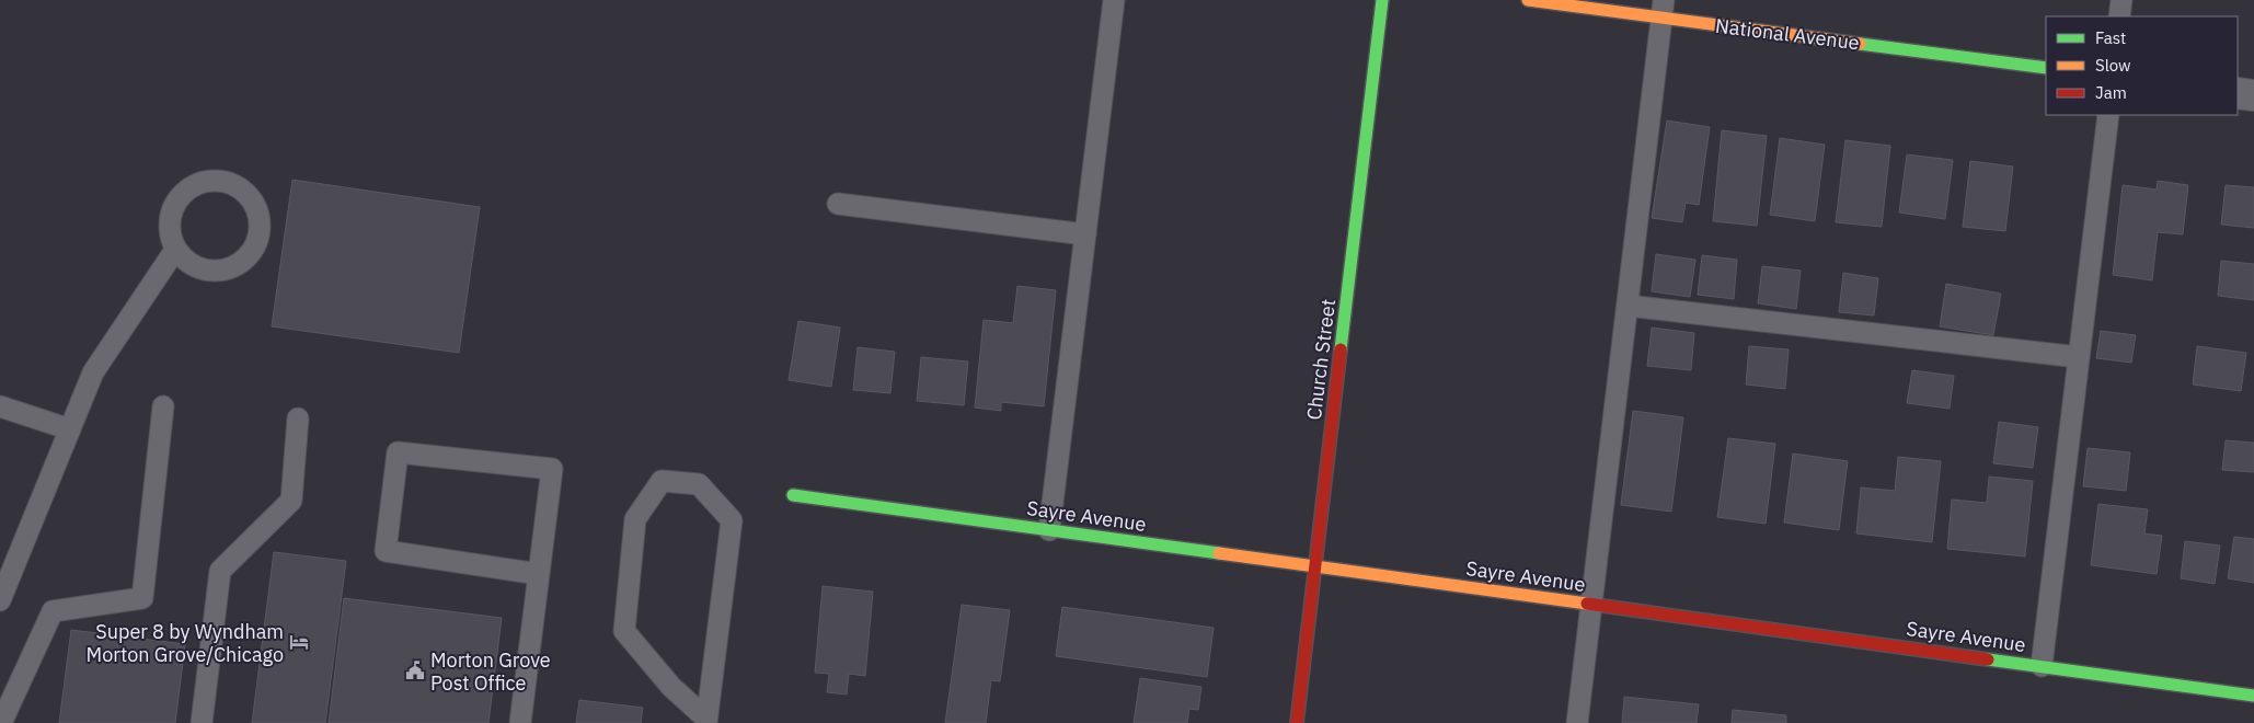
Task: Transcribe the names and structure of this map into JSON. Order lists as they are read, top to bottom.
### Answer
{
  "streets": {
    "street": ["National Avenue", "Church Street", "Sayre Avenue"]
  },
  "crossings": [
    ["Church Street", "Sayre Avenue"]
  ],
  "places": {
    "hotel": ["Super 8 by Wyndham Morton Grove/Chicago"],
    "public building": ["Morton Grove Post Office"]
  },
  "legend": ["Fast", "Slow", "Jam"]
}
